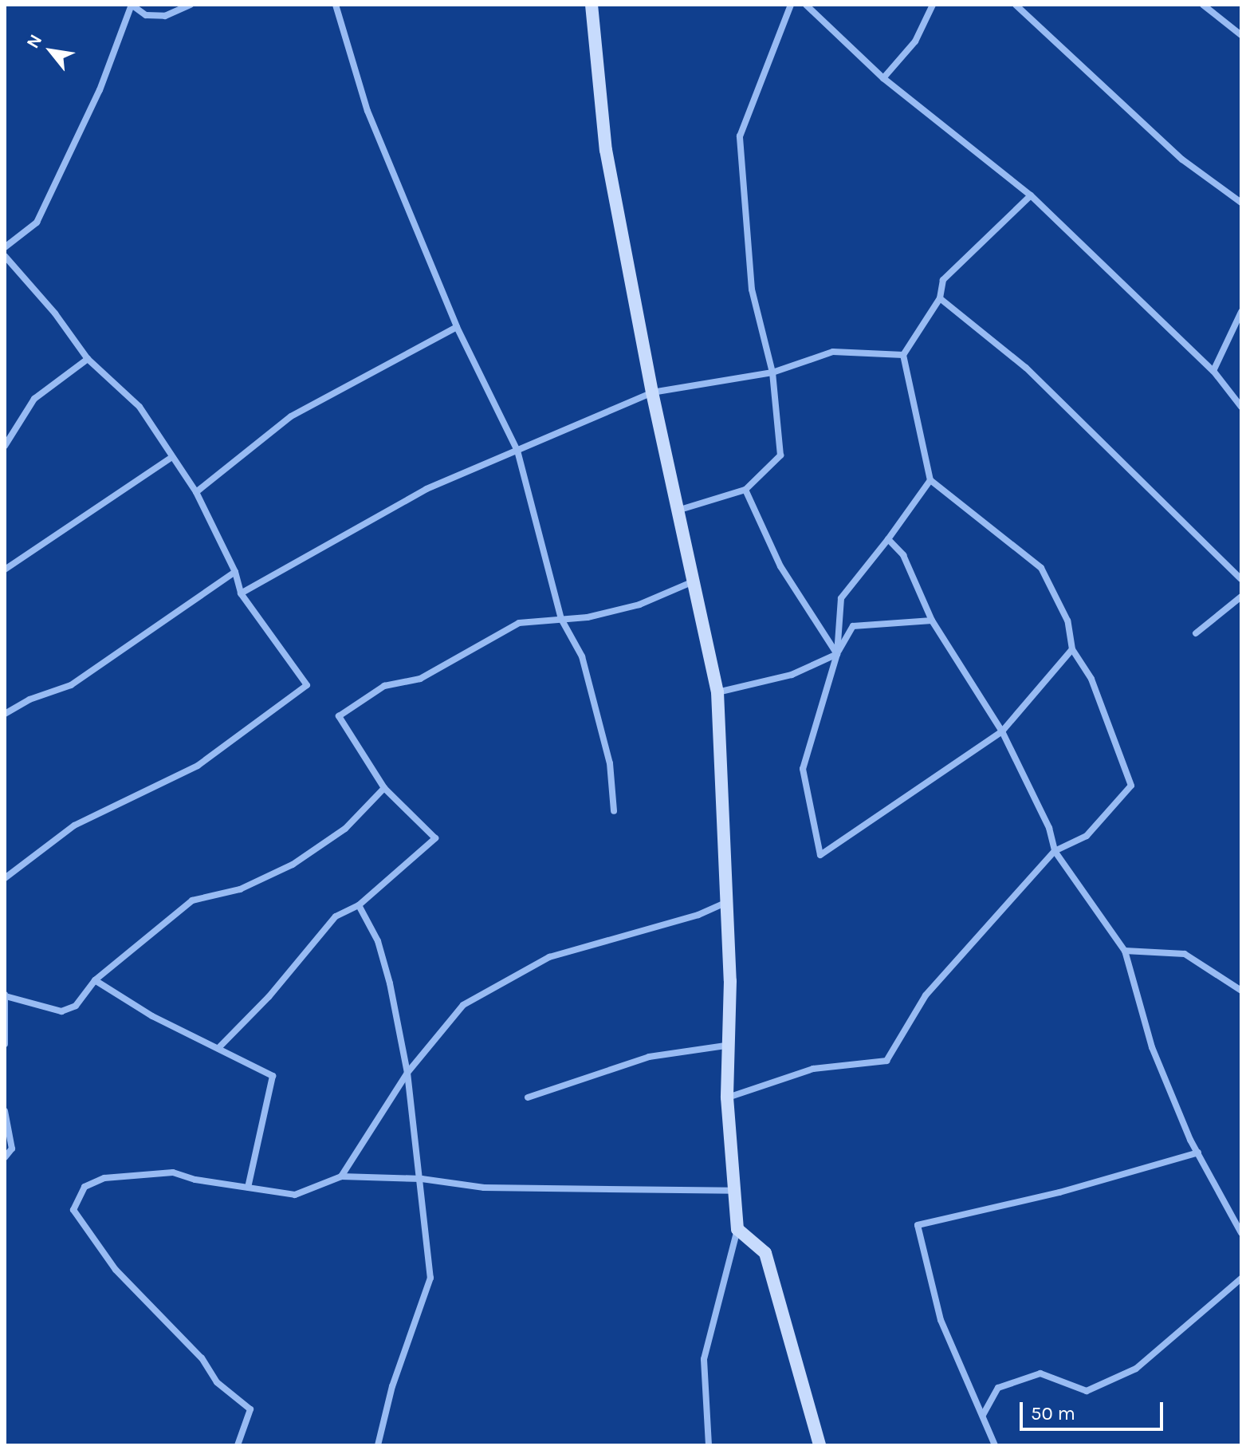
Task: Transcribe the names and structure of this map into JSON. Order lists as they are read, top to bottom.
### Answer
{
  "scale_bar": "50 m",
  "north": "top left"
}
